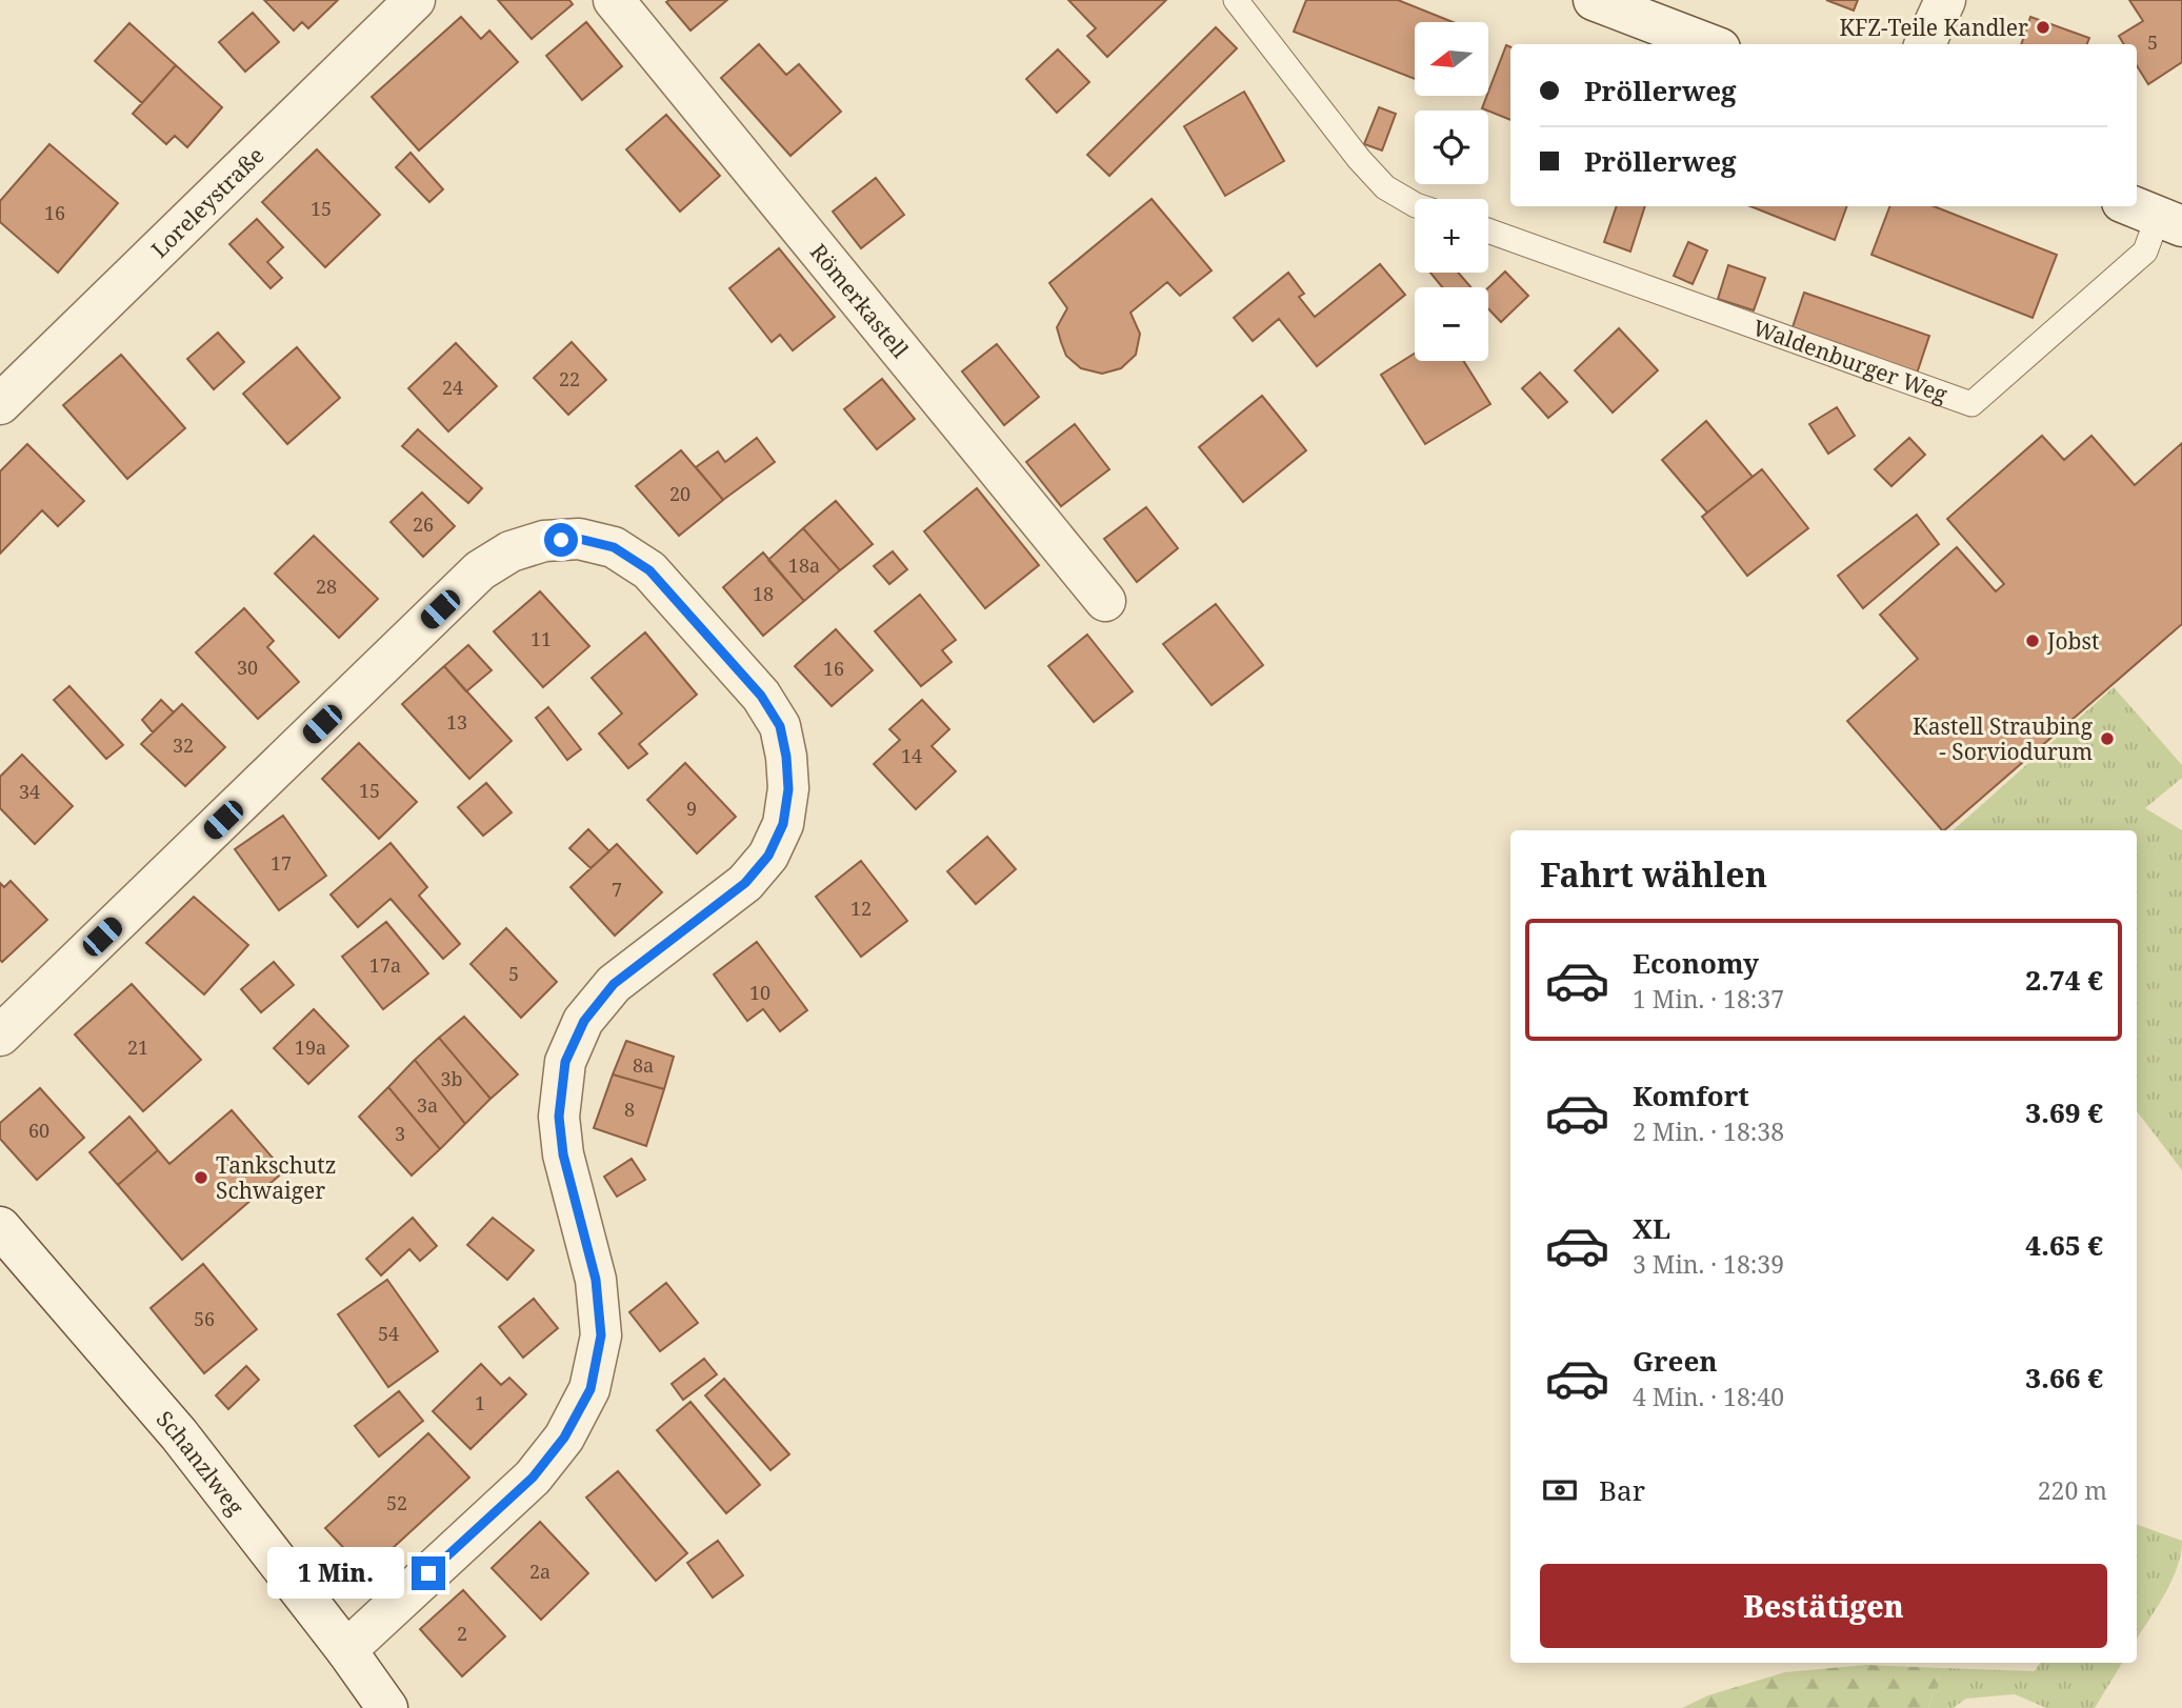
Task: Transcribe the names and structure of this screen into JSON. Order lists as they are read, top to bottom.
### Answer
{
  "streets": {
    "street": ["Loreleystraße", "Römerkastell", "Schanzlweg"],
    "lane": ["Waldenburger Weg"]
  },
  "places": [
    "KFZ-Teile Kandler",
    "Jobst",
    "Kastell Straubing - Sorviodurum",
    "Tankschutz Schwaiger"
  ],
  "house_numbers": [
    "5",
    "15",
    "16",
    "22",
    "24",
    "20",
    "26",
    "18a",
    "28",
    "18",
    "11",
    "30",
    "16",
    "13",
    "32",
    "14",
    "15",
    "34",
    "9",
    "17",
    "7",
    "12",
    "17a",
    "5",
    "10",
    "21",
    "19a",
    "8a",
    "3b",
    "3a",
    "8",
    "60",
    "3",
    "56",
    "54",
    "1",
    "52",
    "2a",
    "2"
  ],
  "north": "left",
  "page": {
    "map_buttons": ["+", "−"],
    "banner": ["Pröllerweg", "Pröllerweg"],
    "heading": "Fahrt wählen",
    "list": [
      {
        "name": "Economy",
        "note": "1 Min. · 18:37",
        "value": "2.74 €"
      },
      {
        "name": "Komfort",
        "note": "2 Min. · 18:38",
        "value": "3.69 €"
      },
      {
        "name": "XL",
        "note": "3 Min. · 18:39",
        "value": "4.65 €"
      },
      {
        "name": "Green",
        "note": "4 Min. · 18:40",
        "value": "3.66 €"
      }
    ],
    "pay": ["Bar", "220 m"],
    "bubble": "1 Min.",
    "buttons": "Bestätigen"
  }
}
